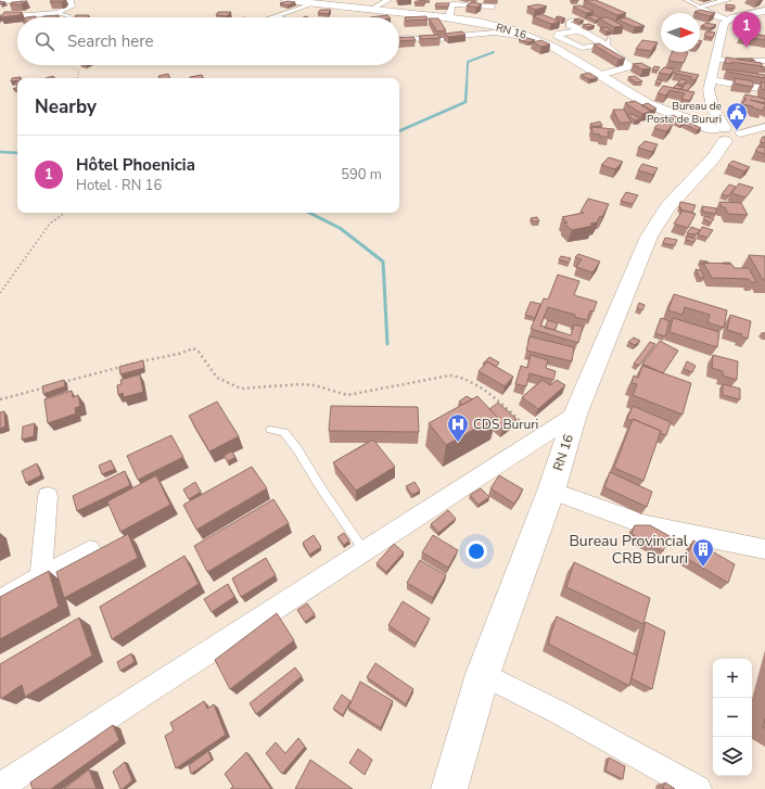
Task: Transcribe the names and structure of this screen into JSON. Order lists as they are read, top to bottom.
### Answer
{
  "streets": {
    "main road": ["RN 16"]
  },
  "places": {
    "public building": ["Bureau de Poste de Bururi"],
    "hospital": ["CDS Bururi"],
    "building": ["Bureau Provincial CRB Bururi"]
  },
  "north": "right",
  "page": {
    "pins": "1",
    "search": "Search here",
    "heading": "Nearby",
    "list": [
      {
        "mark": "1",
        "name": "Hôtel Phoenicia",
        "note": "Hotel · RN 16",
        "value": "590 m"
      }
    ],
    "map_buttons": ["+", "−"]
  }
}
